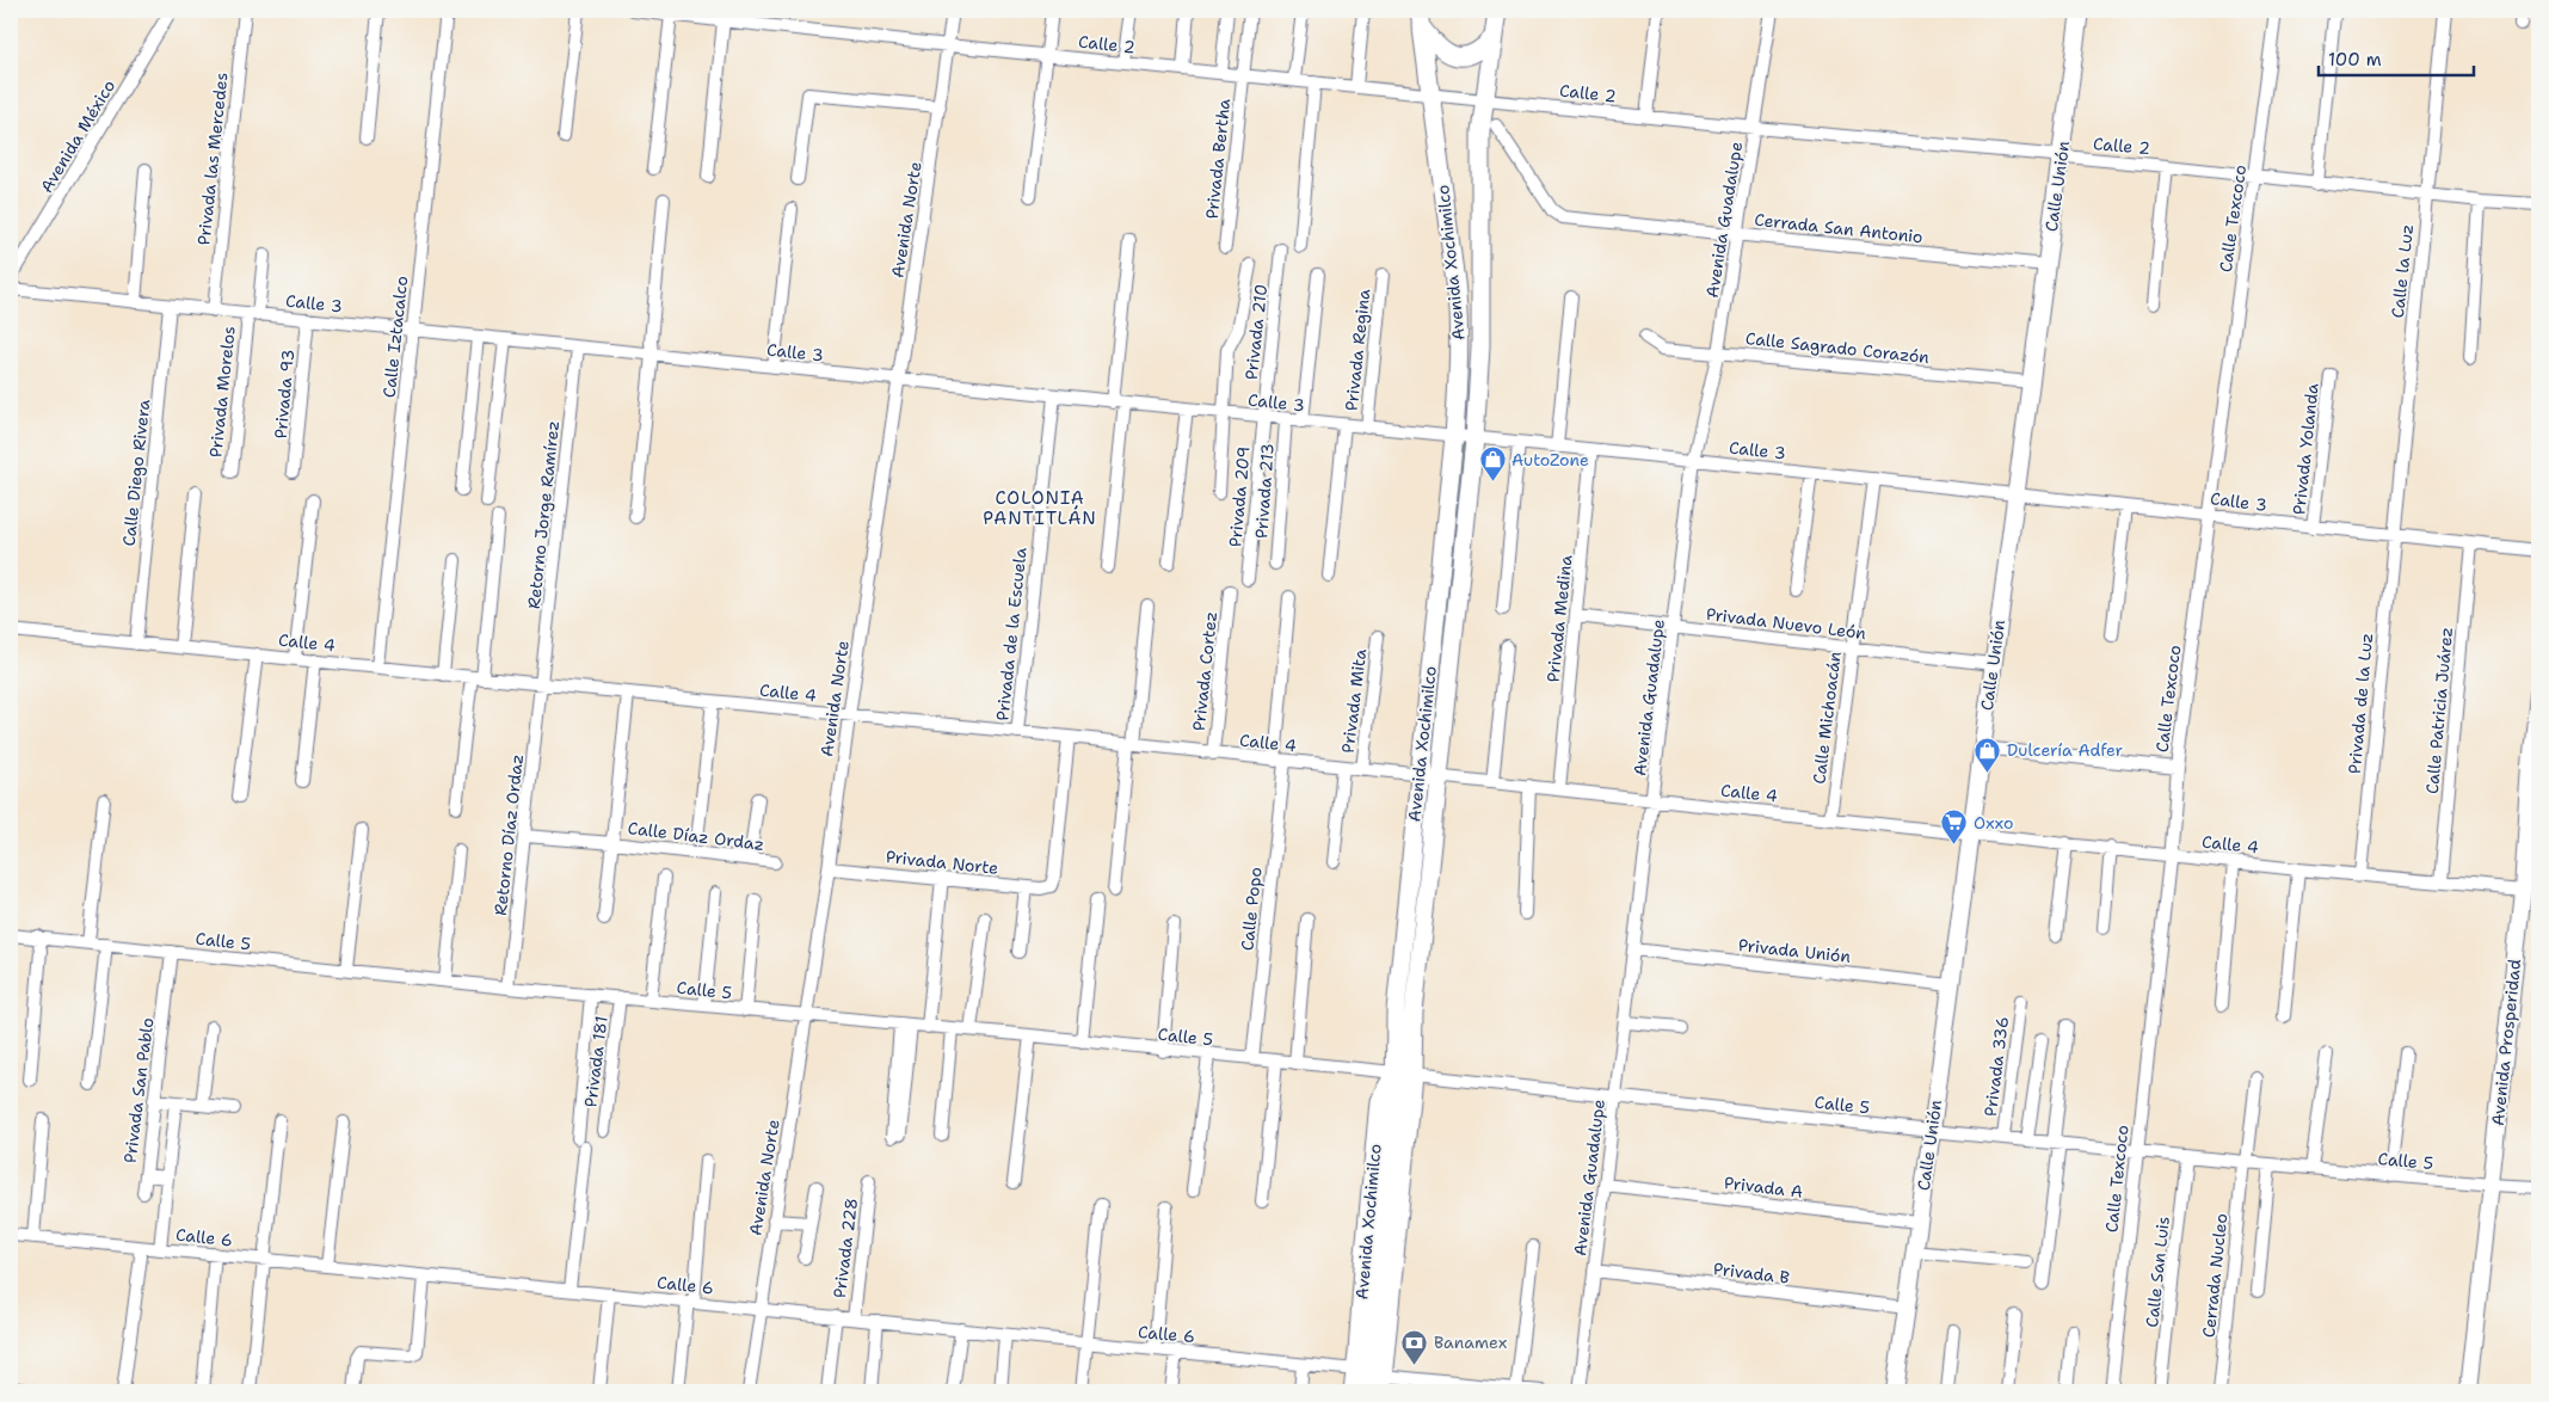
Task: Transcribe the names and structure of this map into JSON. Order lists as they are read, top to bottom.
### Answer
{
  "streets": {
    "main road": ["Avenida Xochimilco"],
    "street": [
      "Calle 2",
      "Avenida México",
      "Privada las Mercedes",
      "Privada Bertha",
      "Calle Unión",
      "Calle Texcoco",
      "Avenida Norte",
      "Avenida Guadalupe",
      "Cerrada San Antonio",
      "Calle la Luz",
      "Calle 3",
      "Privada 210",
      "Calle Iztacalco",
      "Calle Sagrado Corazón",
      "Privada Regina",
      "Privada Morelos",
      "Privada 93",
      "Privada Yolanda",
      "Calle Diego Rivera",
      "Privada 213",
      "Privada 209",
      "Retorno Jorge Ramírez",
      "Privada Medina",
      "Privada Nuevo León",
      "Privada de la Escuela",
      "Calle 4",
      "Privada Cortez",
      "Privada Mita",
      "Privada de la Luz",
      "Calle Patricia Juárez",
      "Calle Michoacán",
      "Retorno Díaz Ordaz",
      "Calle Díaz Ordaz",
      "Privada Norte",
      "Calle Popo",
      "Calle 5",
      "Privada Unión",
      "Avenida Prosperidad",
      "Privada 181",
      "Privada 336",
      "Privada San Pablo",
      "Privada A",
      "Calle 6",
      "Privada 228",
      "Calle San Luis",
      "Privada B",
      "Cerrada Nucleo"
    ]
  },
  "crossings": [
    ["Calle 2", "Privada Bertha"],
    ["Calle 2", "Calle Unión"],
    ["Calle 2", "Calle Texcoco"],
    ["Calle 2", "Avenida Norte"],
    ["Calle 2", "Avenida Guadalupe"],
    ["Calle 2", "Avenida Xochimilco"],
    ["Calle 2", "Calle la Luz"],
    ["Privada las Mercedes", "Calle 3"],
    ["Calle Unión", "Cerrada San Antonio"],
    ["Calle Unión", "Calle 3"],
    ["Calle Unión", "Calle Sagrado Corazón"],
    ["Calle Unión", "Privada Nuevo León"],
    ["Calle Unión", "Calle 4"],
    ["Calle Unión", "Calle 5"],
    ["Calle Unión", "Privada Unión"],
    ["Calle Unión", "Privada A"],
    ["Calle Unión", "Privada B"],
    ["Calle Texcoco", "Calle 3"],
    ["Calle Texcoco", "Calle 4"],
    ["Calle Texcoco", "Calle 5"],
    ["Avenida Norte", "Calle 3"],
    ["Avenida Norte", "Calle 4"],
    ["Avenida Norte", "Privada Norte"],
    ["Avenida Norte", "Calle 5"],
    ["Avenida Norte", "Calle 6"],
    ["Avenida Guadalupe", "Cerrada San Antonio"],
    ["Avenida Guadalupe", "Calle 3"],
    ["Avenida Guadalupe", "Calle Sagrado Corazón"],
    ["Avenida Guadalupe", "Privada Nuevo León"],
    ["Avenida Guadalupe", "Calle 4"],
    ["Avenida Guadalupe", "Calle 5"],
    ["Avenida Guadalupe", "Privada Unión"],
    ["Avenida Guadalupe", "Privada A"],
    ["Avenida Guadalupe", "Privada B"],
    ["Avenida Xochimilco", "Calle 3"],
    ["Avenida Xochimilco", "Calle 4"],
    ["Avenida Xochimilco", "Calle 5"],
    ["Avenida Xochimilco", "Calle 6"],
    ["Calle la Luz", "Calle 3"],
    ["Calle la Luz", "Privada de la Luz"],
    ["Calle 3", "Privada 210"],
    ["Calle 3", "Calle Iztacalco"],
    ["Calle 3", "Privada Regina"],
    ["Calle 3", "Privada Morelos"],
    ["Calle 3", "Privada 93"],
    ["Calle 3", "Privada Yolanda"],
    ["Calle 3", "Calle Diego Rivera"],
    ["Calle 3", "Privada 213"],
    ["Calle 3", "Privada 209"],
    ["Calle 3", "Retorno Jorge Ramírez"],
    ["Calle 3", "Privada Medina"],
    ["Calle 3", "Privada de la Escuela"],
    ["Calle 3", "Privada de la Luz"],
    ["Calle 3", "Calle Patricia Juárez"],
    ["Calle 3", "Calle Michoacán"],
    ["Privada 210", "Privada 209"],
    ["Calle Iztacalco", "Calle 4"],
    ["Calle Diego Rivera", "Calle 4"],
    ["Retorno Jorge Ramírez", "Calle 4"],
    ["Retorno Jorge Ramírez", "Retorno Díaz Ordaz"],
    ["Privada Medina", "Privada Nuevo León"],
    ["Privada Medina", "Calle 4"],
    ["Privada Nuevo León", "Calle Michoacán"],
    ["Privada de la Escuela", "Calle 4"],
    ["Calle 4", "Privada Cortez"],
    ["Calle 4", "Privada Mita"],
    ["Calle 4", "Privada de la Luz"],
    ["Calle 4", "Calle Patricia Juárez"],
    ["Calle 4", "Calle Michoacán"],
    ["Calle 4", "Retorno Díaz Ordaz"],
    ["Calle 4", "Privada Norte"],
    ["Calle 4", "Calle Popo"],
    ["Calle 4", "Avenida Prosperidad"],
    ["Retorno Díaz Ordaz", "Calle Díaz Ordaz"],
    ["Retorno Díaz Ordaz", "Calle 5"],
    ["Calle Popo", "Calle 5"],
    ["Calle 5", "Avenida Prosperidad"],
    ["Calle 5", "Privada 181"],
    ["Calle 5", "Privada 336"],
    ["Calle 5", "Privada San Pablo"],
    ["Calle 5", "Calle San Luis"],
    ["Calle 5", "Cerrada Nucleo"],
    ["Calle 6", "Privada 228"]
  ],
  "districts": ["COLONIA PANTITLÁN"],
  "places": {
    "shop": ["AutoZone", "Dulcería Adfer"],
    "supermarket": ["Oxxo"],
    "bank": ["Banamex"]
  },
  "scale_bar": "100 m"
}
